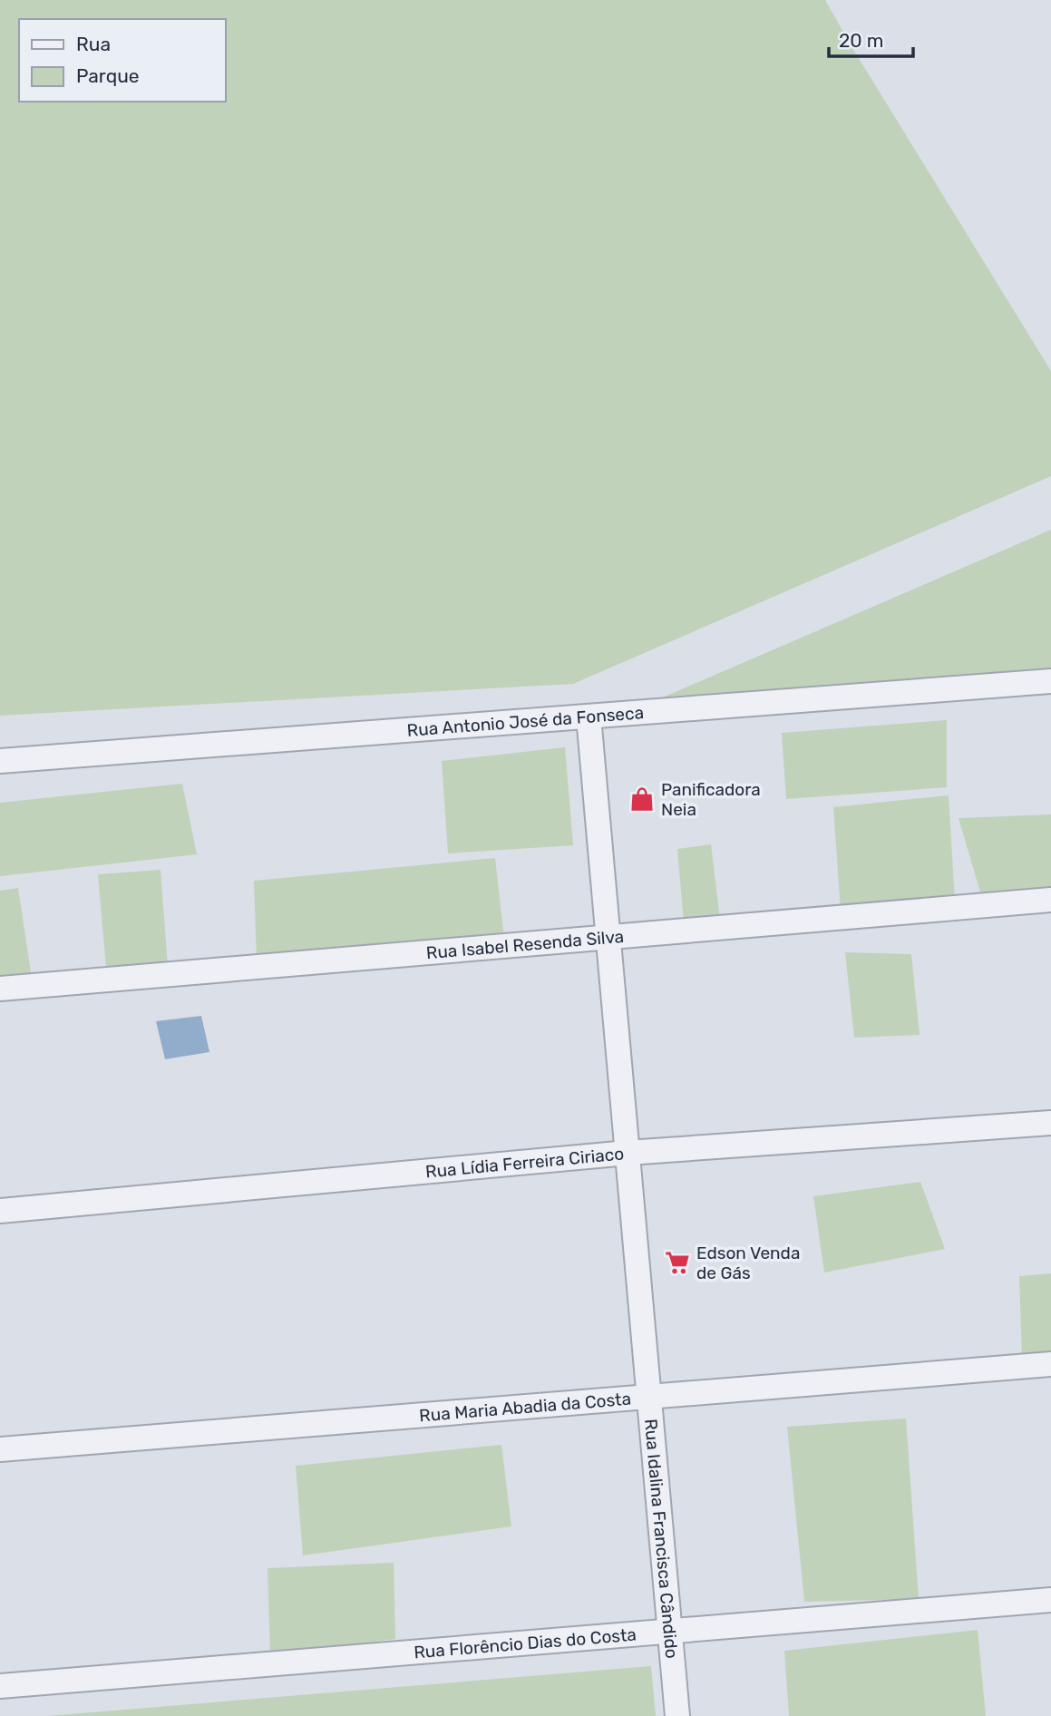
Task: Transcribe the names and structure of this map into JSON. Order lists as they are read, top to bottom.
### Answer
{
  "streets": {
    "street": [
      "Rua Antonio José da Fonseca",
      "Rua Isabel Resenda Silva",
      "Rua Lídia Ferreira Ciriaco",
      "Rua Maria Abadia da Costa",
      "Rua Idalina Francisca Cândido",
      "Rua Florêncio Dias do Costa"
    ]
  },
  "crossings": [
    ["Rua Antonio José da Fonseca", "Rua Idalina Francisca Cândido"],
    ["Rua Isabel Resenda Silva", "Rua Idalina Francisca Cândido"],
    ["Rua Lídia Ferreira Ciriaco", "Rua Idalina Francisca Cândido"],
    ["Rua Maria Abadia da Costa", "Rua Idalina Francisca Cândido"],
    ["Rua Idalina Francisca Cândido", "Rua Florêncio Dias do Costa"]
  ],
  "places": {
    "shop": ["Panificadora Neia"],
    "supermarket": ["Edson Venda de Gás"]
  },
  "legend": ["Rua", "Parque"],
  "scale_bar": "20 m"
}
